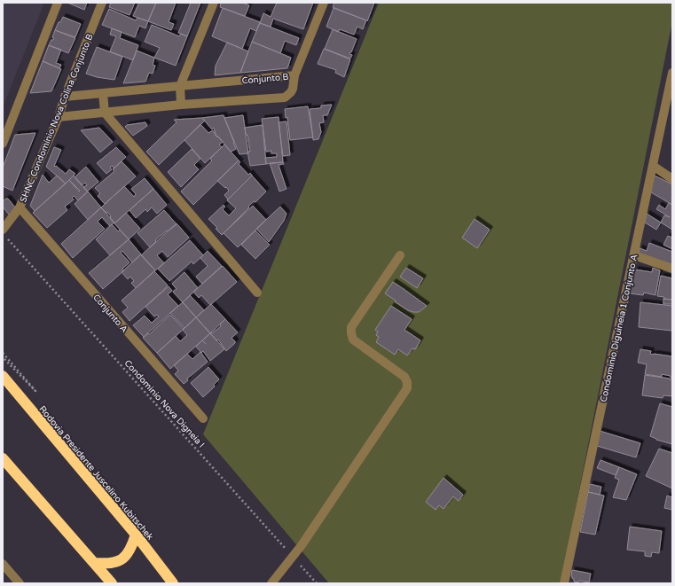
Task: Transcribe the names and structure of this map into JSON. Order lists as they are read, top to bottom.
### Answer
{
  "streets": {
    "highway": ["Rodovia Presidente Juscelino Kubitschek"],
    "street": [
      "Conjunto B",
      "SHNC Condomínio Nova Colina Conjunto B",
      "Conjunto A",
      "Condominio Diguineia 1 Conjunto A"
    ],
    "path": ["Condominio Nova Digneia I"]
  },
  "crossings": [
    ["Conjunto B", "SHNC Condomínio Nova Colina Conjunto B"],
    ["SHNC Condomínio Nova Colina Conjunto B", "Conjunto A"]
  ]
}
